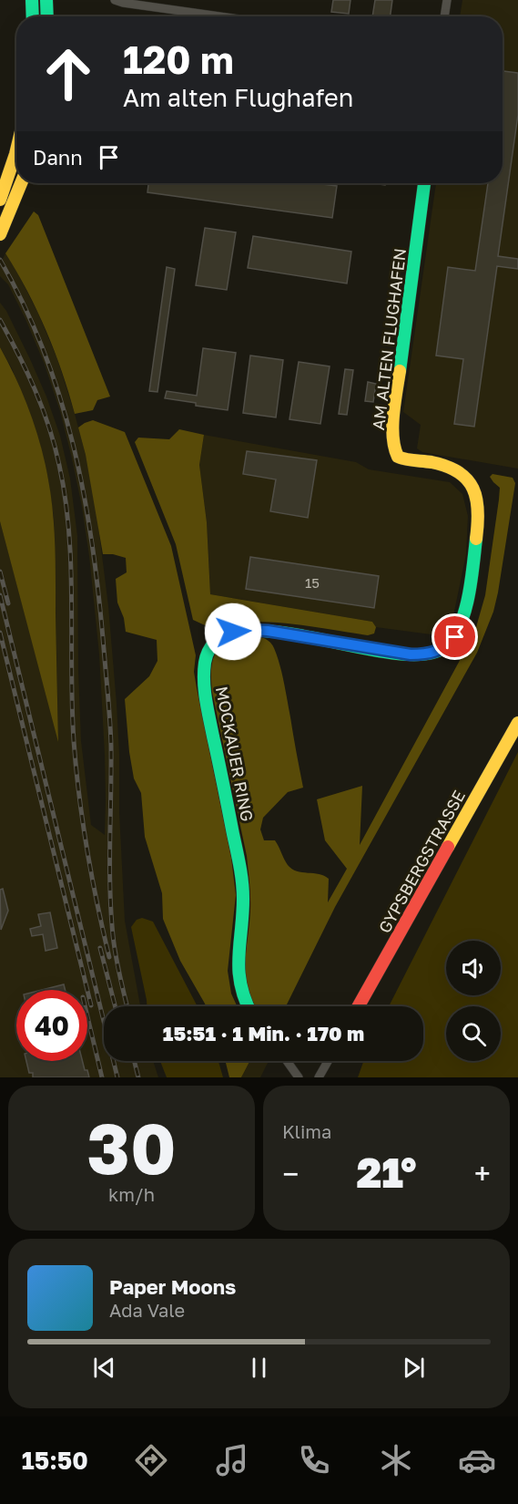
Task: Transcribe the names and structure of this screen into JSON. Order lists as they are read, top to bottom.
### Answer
{
  "streets": {
    "main road": ["AM ALTEN FLUGHAFEN", "MOCKAUER RING", "GYPSBERGSTRASSE"]
  },
  "crossings": [
    ["AM ALTEN FLUGHAFEN", "MOCKAUER RING"]
  ],
  "house_numbers": ["15"],
  "page": {
    "turn": ["120 m", "Am alten Flughafen"],
    "then": "Dann",
    "limit": "40",
    "trip": "15:51 · 1 Min. · 170 m",
    "tile": [
      ["30", "km/h"],
      "Klima"
    ],
    "heat": ["−", "21°", "+"],
    "song": ["Paper Moons", "Ada Vale"],
    "tabs": "15:50"
  }
}
